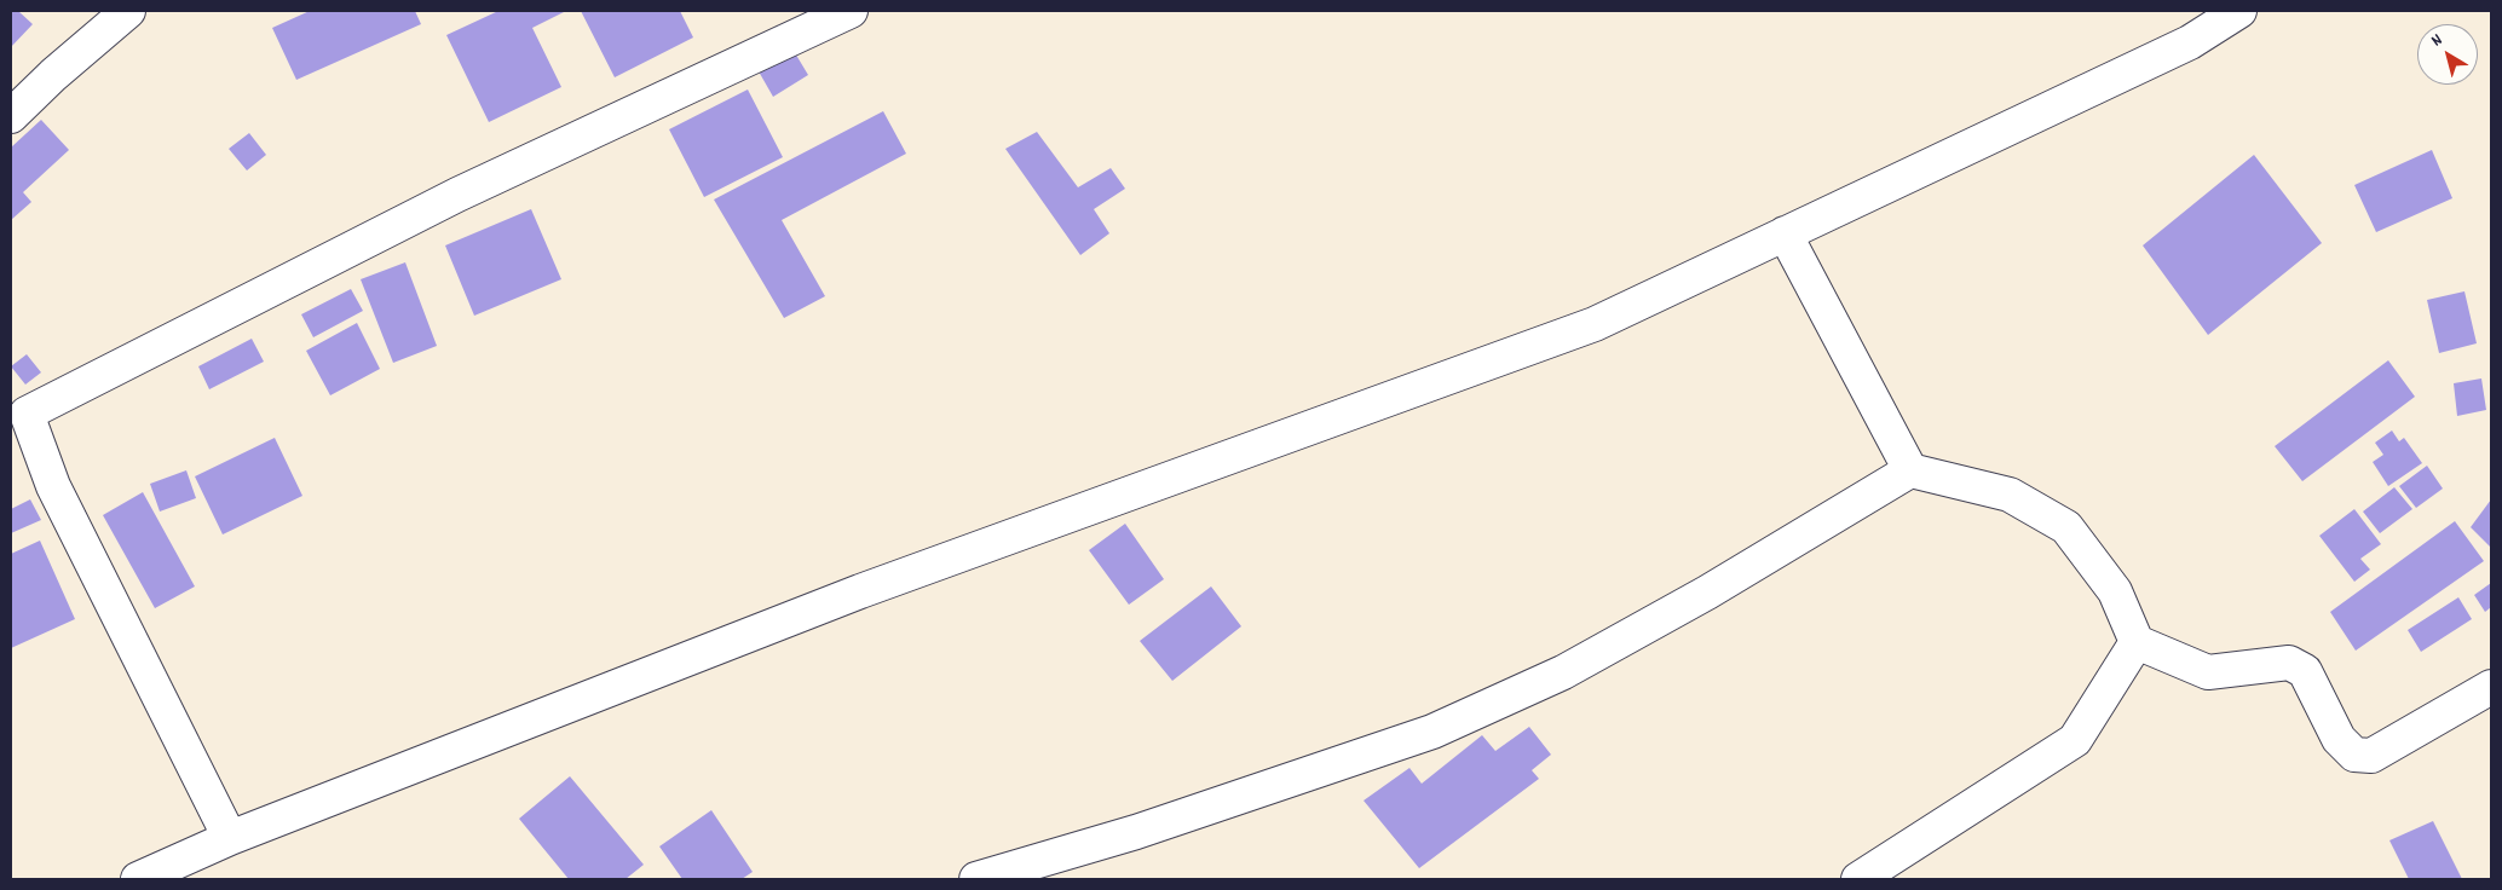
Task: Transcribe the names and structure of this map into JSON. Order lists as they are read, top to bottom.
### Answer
{
  "north": "top left"
}
